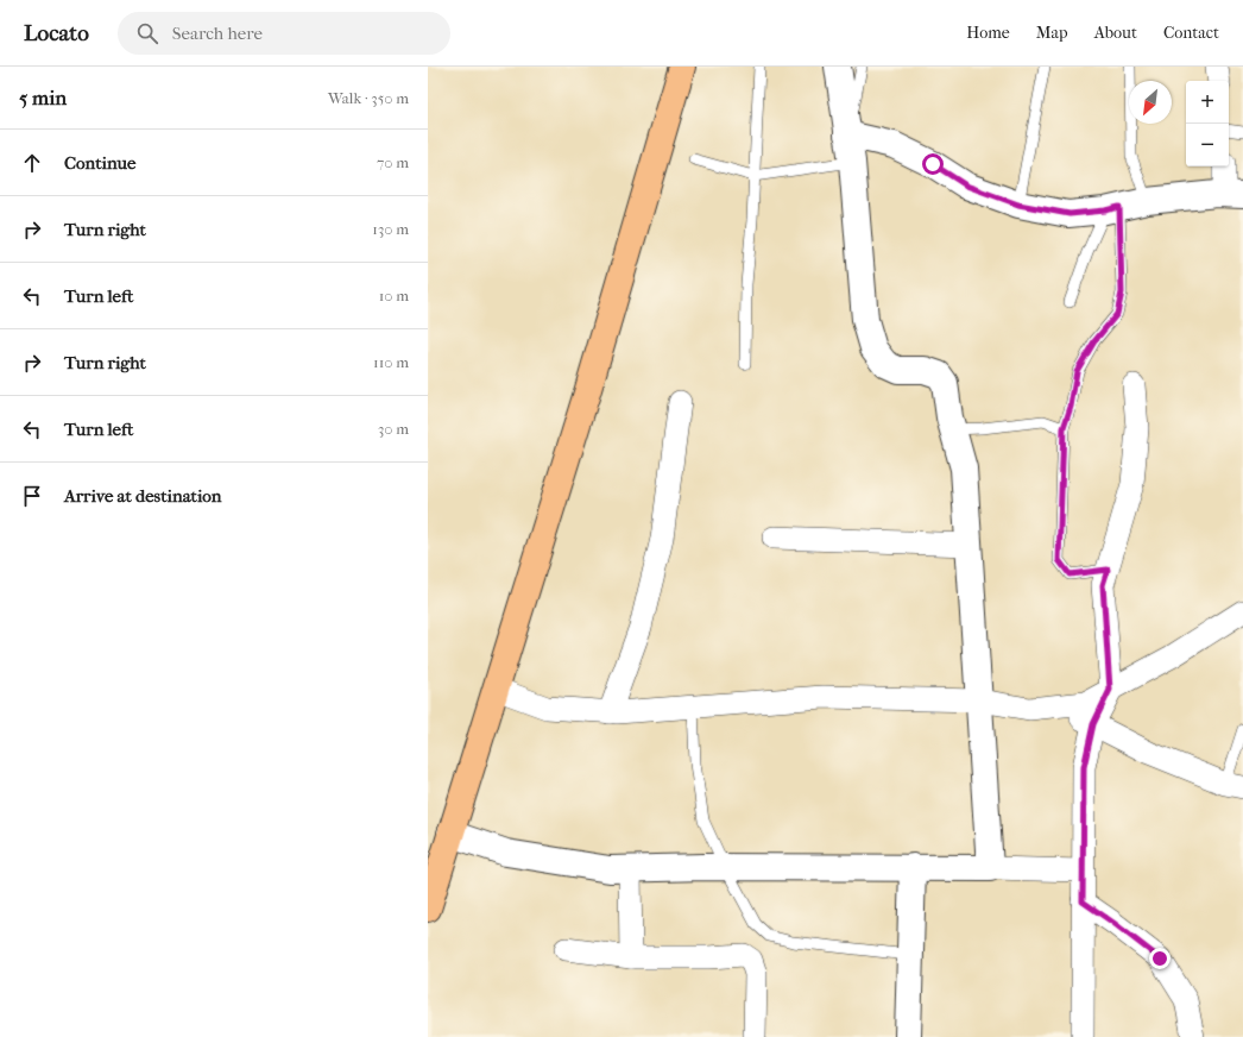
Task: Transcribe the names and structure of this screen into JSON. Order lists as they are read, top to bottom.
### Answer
{
  "north": "bottom left",
  "page": {
    "header": "Locato",
    "search": "Search here",
    "nav": [
      "Home",
      "Map",
      "About",
      "Contact"
    ],
    "heading": ["5 min", "Walk · 350 m"],
    "map_buttons": ["+", "−"],
    "list": [
      ["Continue", "70 m"],
      ["Turn right", "130 m"],
      ["Turn left", "10 m"],
      ["Turn right", "110 m"],
      ["Turn left", "30 m"],
      "Arrive at destination"
    ]
  }
}
